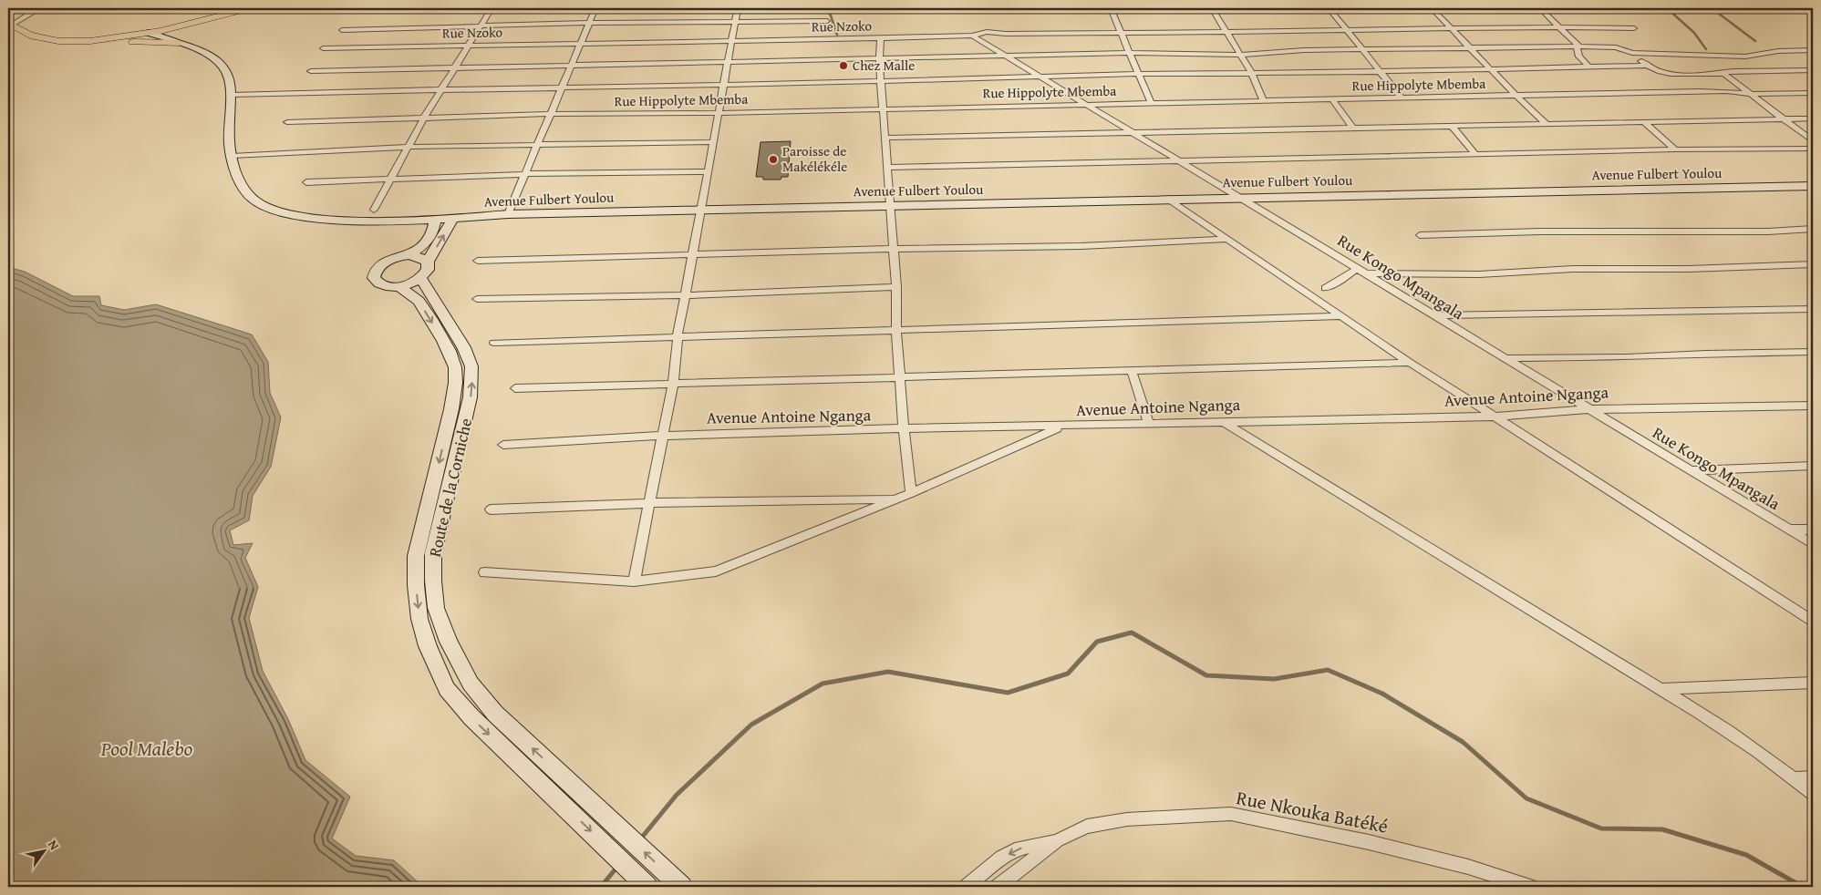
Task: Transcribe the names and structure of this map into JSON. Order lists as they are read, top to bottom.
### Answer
{
  "streets": {
    "main road": ["Avenue Fulbert Youlou", "Route de la Corniche"],
    "street": [
      "Rue Nzoko",
      "Rue Hippolyte Mbemba",
      "Rue Kongo Mpangala",
      "Avenue Antoine Nganga",
      "Rue Nkouka Batéké"
    ]
  },
  "crossings": [
    ["Rue Nzoko", "Rue Kongo Mpangala"],
    ["Rue Hippolyte Mbemba", "Rue Kongo Mpangala"],
    ["Avenue Fulbert Youlou", "Rue Kongo Mpangala"],
    ["Rue Kongo Mpangala", "Avenue Antoine Nganga"]
  ],
  "water": ["Pool Malebo"],
  "places": ["Chez Malle", "Paroisse de Makélékéle"],
  "north": "top right"
}
